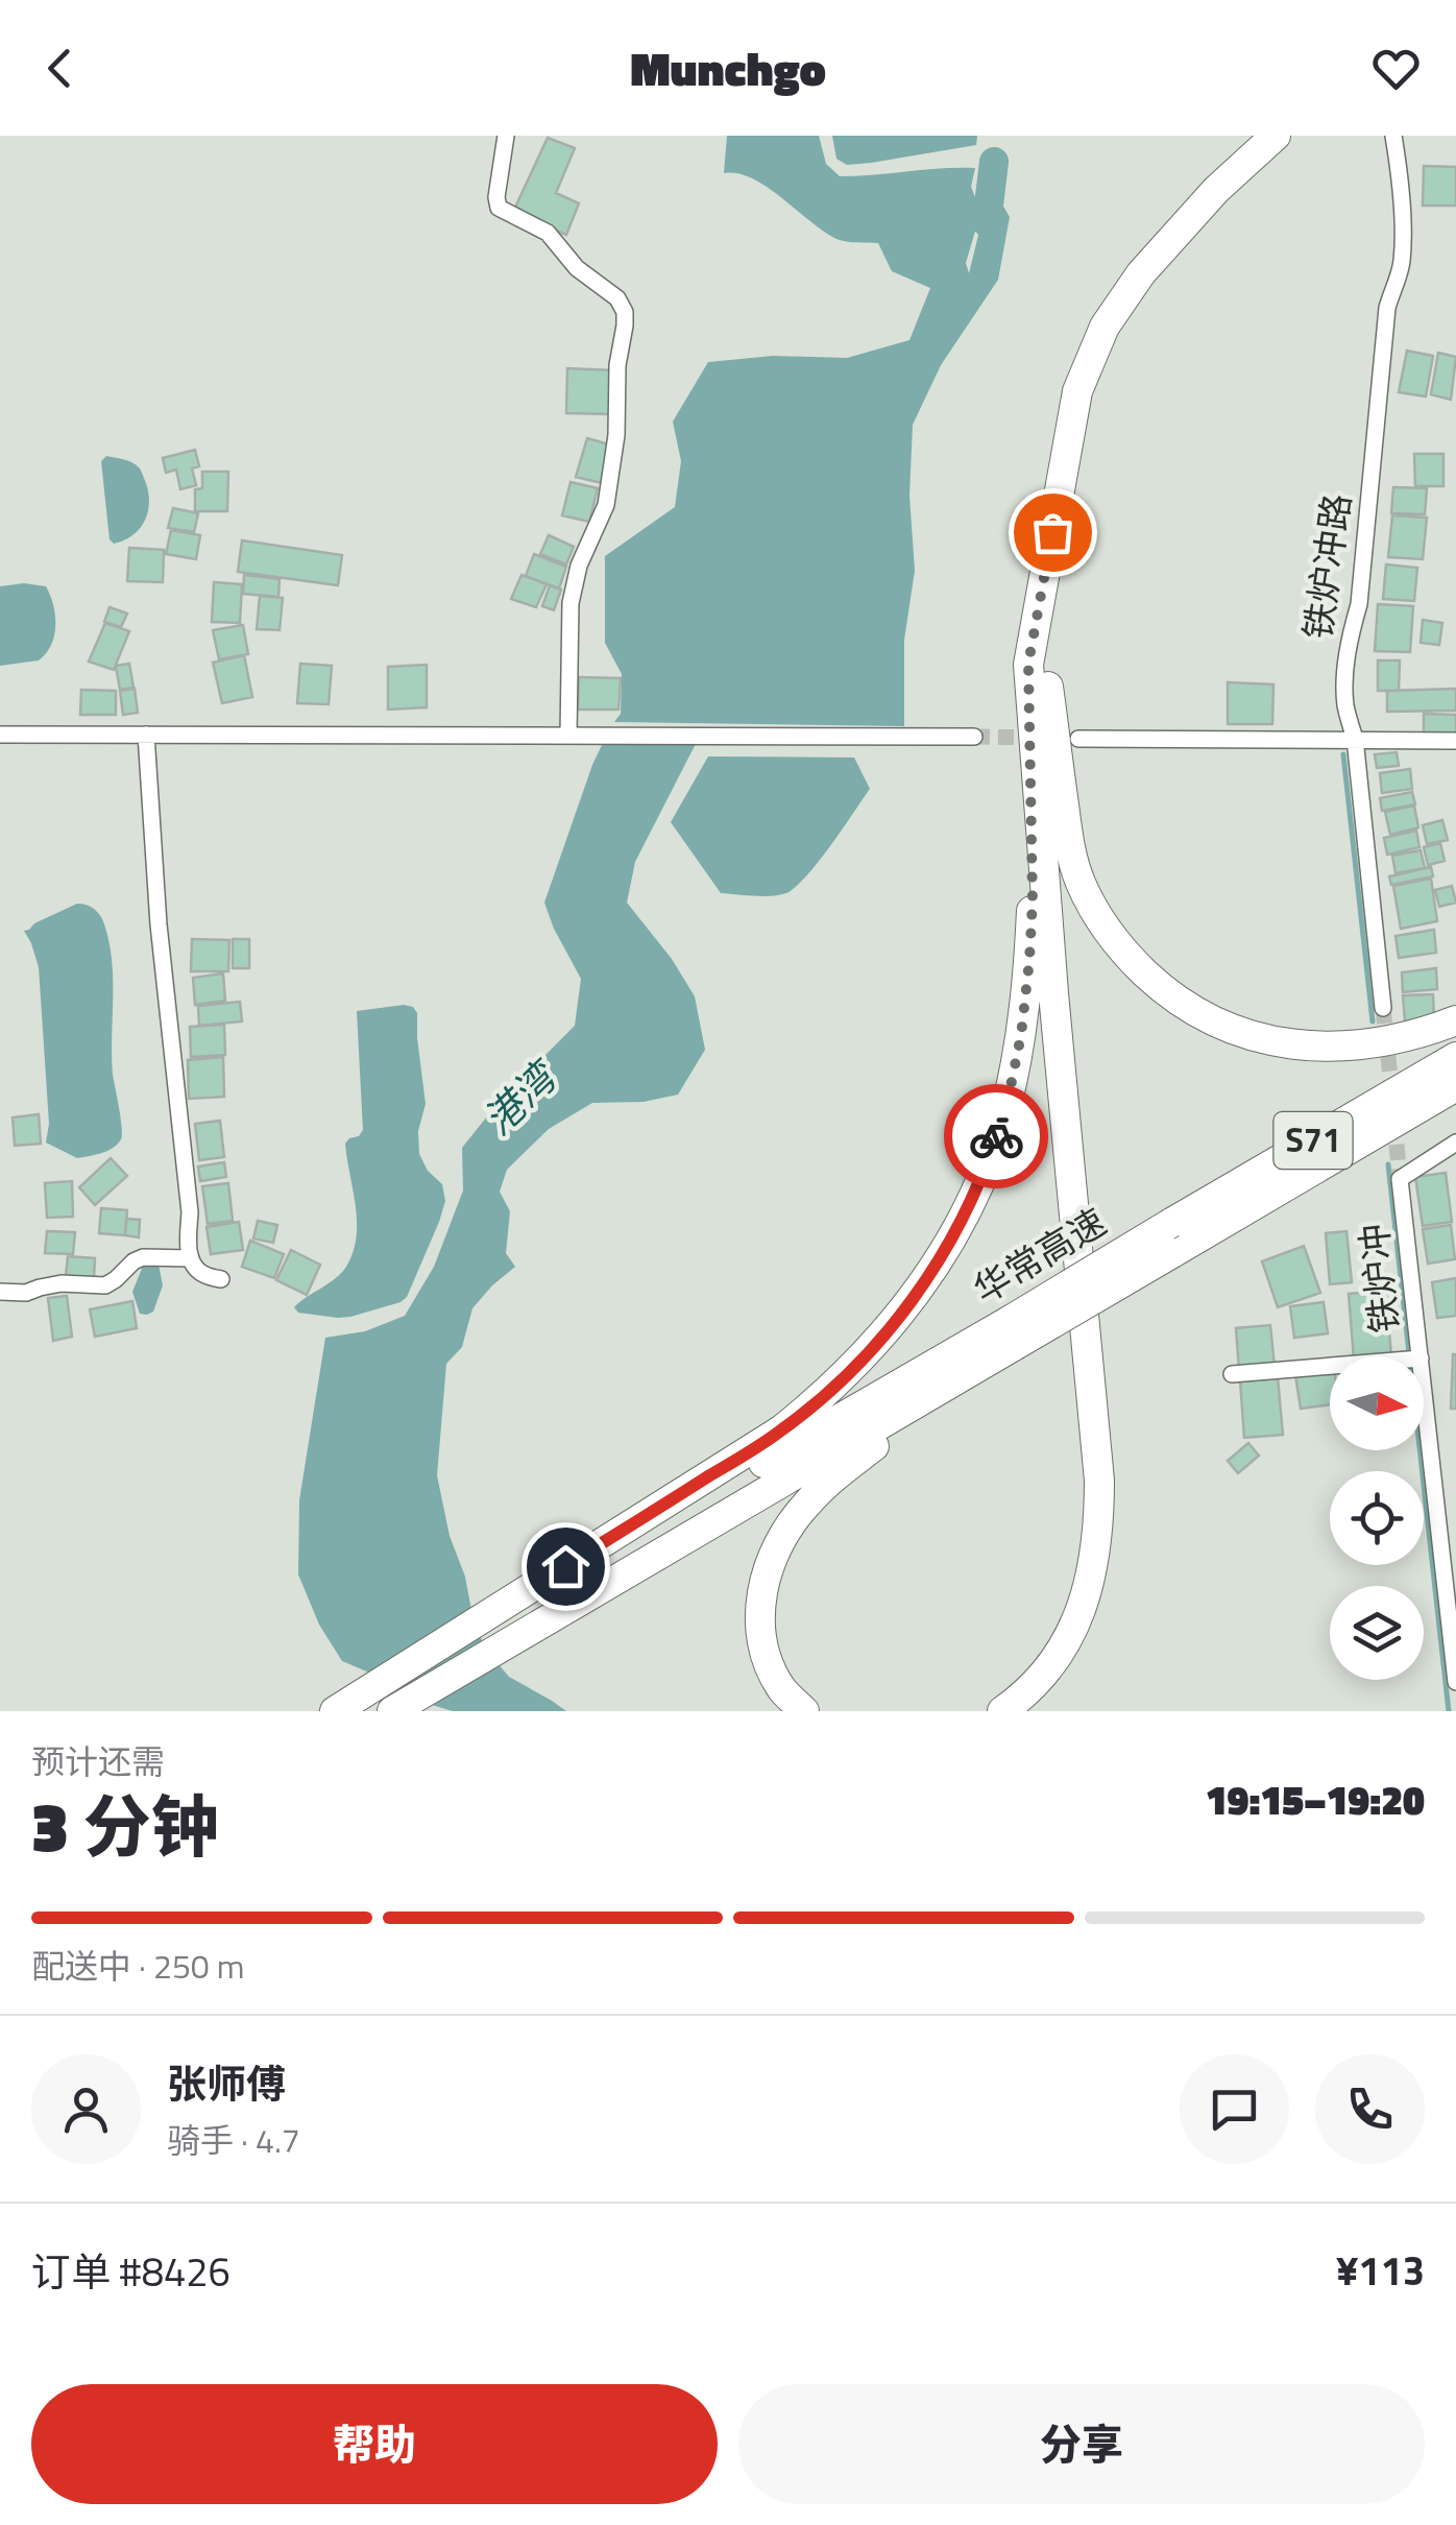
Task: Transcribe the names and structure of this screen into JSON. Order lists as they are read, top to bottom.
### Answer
{
  "streets": {
    "highway": ["S71", "华常高速"],
    "street": ["铁炉冲路", "铁炉冲"]
  },
  "crossings": [
    ["S71", "华常高速"]
  ],
  "water": ["港湾"],
  "north": "right",
  "page": {
    "header": "Munchgo",
    "heading": ["3 分钟", "预计还需", "19:15–19:20"],
    "panel": [
      "张师傅",
      "骑手 · 4.7",
      "订单 #8426",
      "¥113"
    ],
    "bar": "配送中 · 250 m",
    "buttons": ["帮助", "分享"]
  }
}
